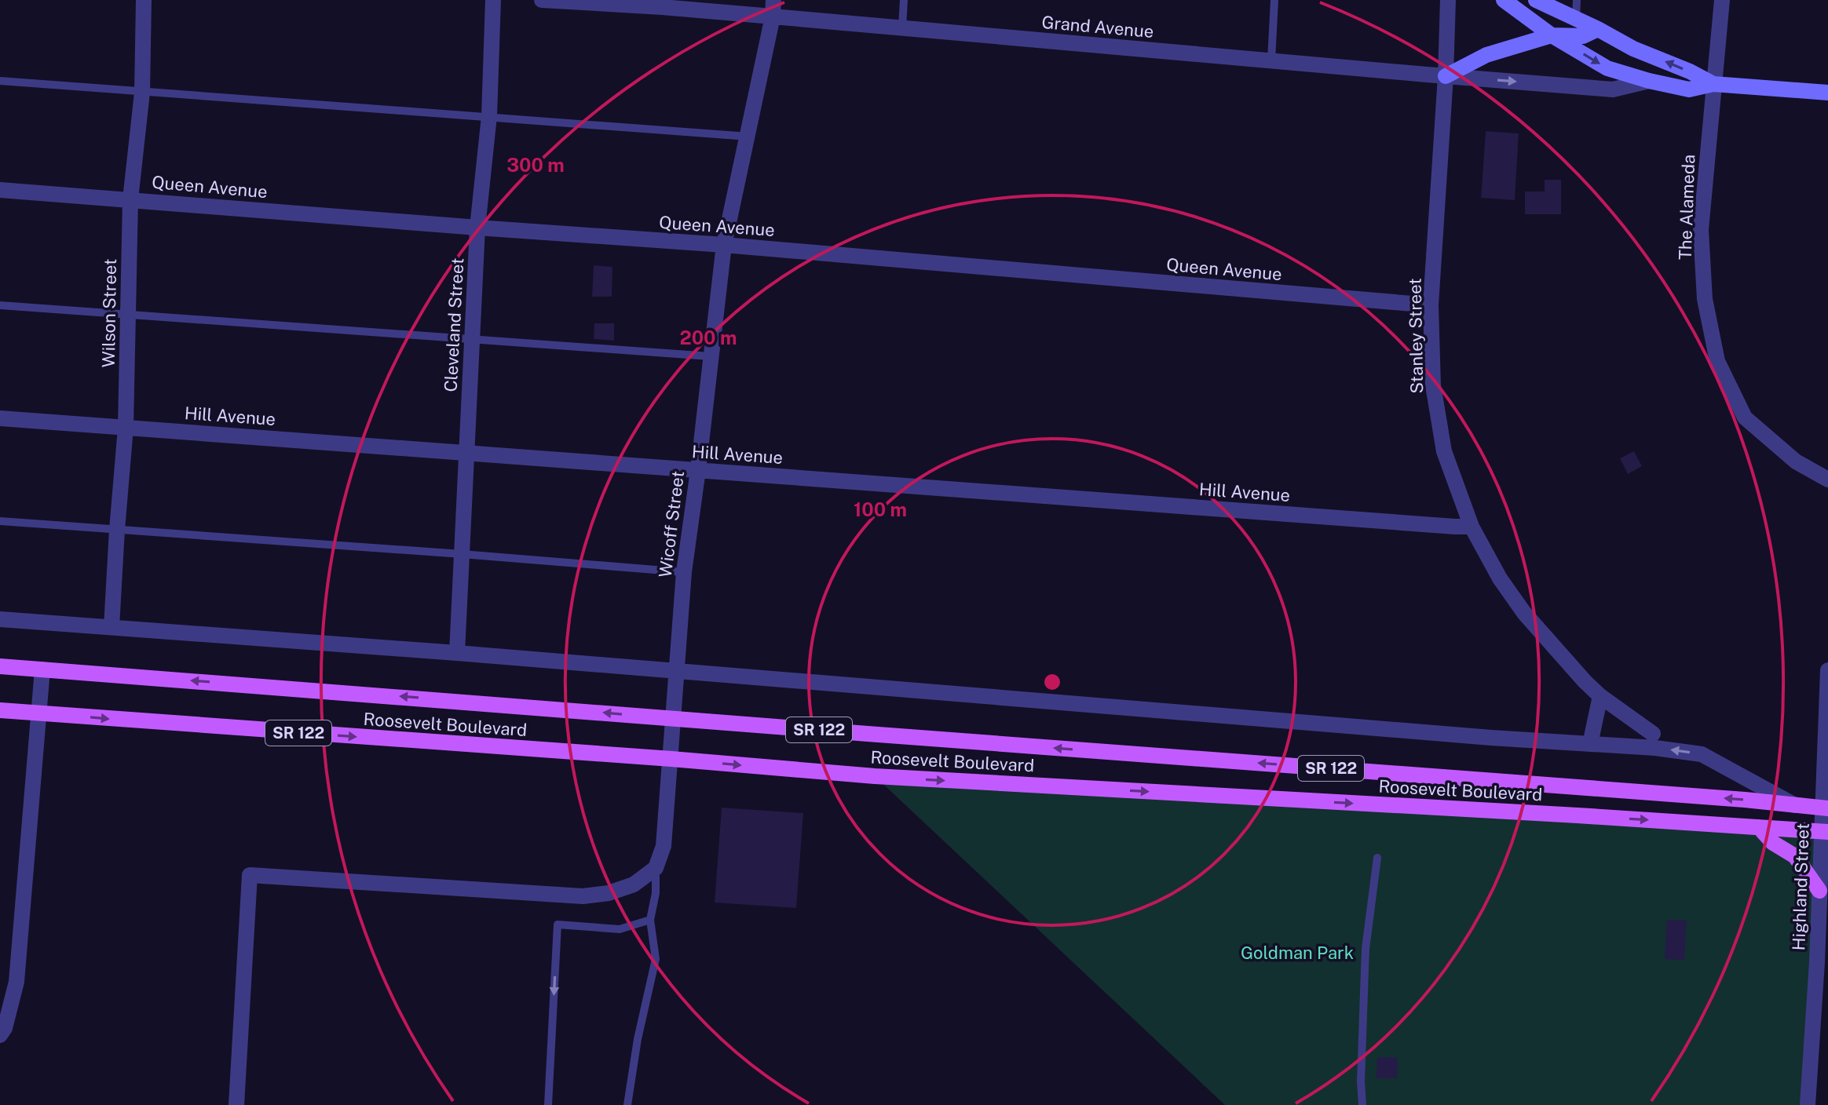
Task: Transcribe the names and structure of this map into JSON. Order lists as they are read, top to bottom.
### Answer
{
  "streets": {
    "main road": ["Roosevelt Boulevard", "SR 122"],
    "street": [
      "Grand Avenue",
      "Queen Avenue",
      "The Alameda",
      "Wilson Street",
      "Cleveland Street",
      "Stanley Street",
      "Hill Avenue",
      "Wicoff Street",
      "Highland Street"
    ]
  },
  "crossings": [
    ["Grand Avenue", "Stanley Street"],
    ["Grand Avenue", "Wicoff Street"],
    ["Queen Avenue", "Wilson Street"],
    ["Queen Avenue", "Cleveland Street"],
    ["Queen Avenue", "Stanley Street"],
    ["Queen Avenue", "Wicoff Street"],
    ["Wilson Street", "Hill Avenue"],
    ["Wilson Street", "Roosevelt Boulevard"],
    ["Cleveland Street", "Hill Avenue"],
    ["Cleveland Street", "Roosevelt Boulevard"],
    ["Stanley Street", "Hill Avenue"],
    ["Hill Avenue", "Wicoff Street"],
    ["Wicoff Street", "Roosevelt Boulevard"],
    ["Roosevelt Boulevard", "Highland Street"]
  ],
  "parks": ["Goldman Park"],
  "rings": ["300 m", "200 m", "100 m"]
}
